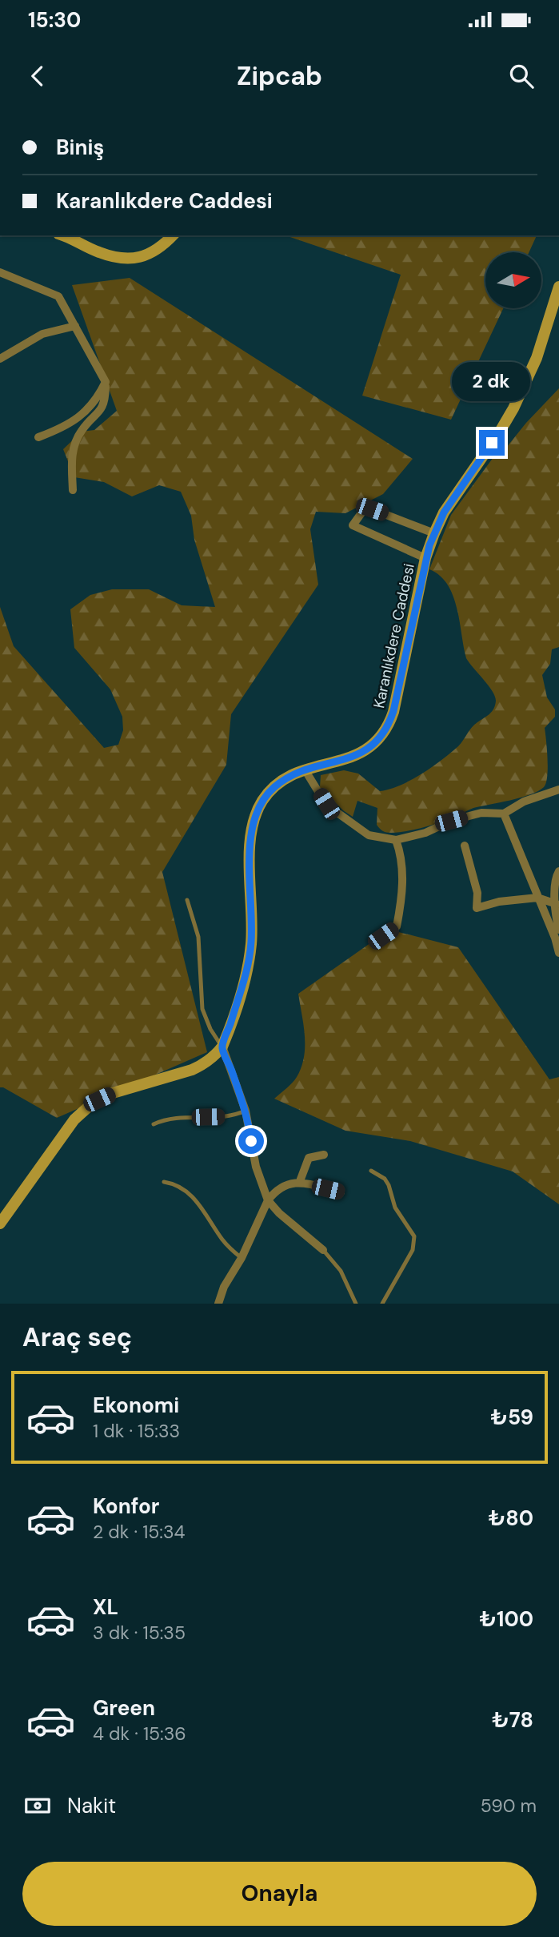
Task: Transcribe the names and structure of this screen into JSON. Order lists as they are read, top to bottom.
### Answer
{
  "streets": {
    "main road": ["Karanlıkdere Caddesi"]
  },
  "north": "right",
  "page": {
    "status": "15:30",
    "header": "Zipcab",
    "banner": ["Biniş", "Karanlıkdere Caddesi"],
    "bubble": "2 dk",
    "heading": "Araç seç",
    "list": [
      {
        "name": "Ekonomi",
        "note": "1 dk · 15:33",
        "value": "₺59"
      },
      {
        "name": "Konfor",
        "note": "2 dk · 15:34",
        "value": "₺80"
      },
      {
        "name": "XL",
        "note": "3 dk · 15:35",
        "value": "₺100"
      },
      {
        "name": "Green",
        "note": "4 dk · 15:36",
        "value": "₺78"
      }
    ],
    "pay": ["Nakit", "590 m"],
    "buttons": "Onayla"
  }
}
